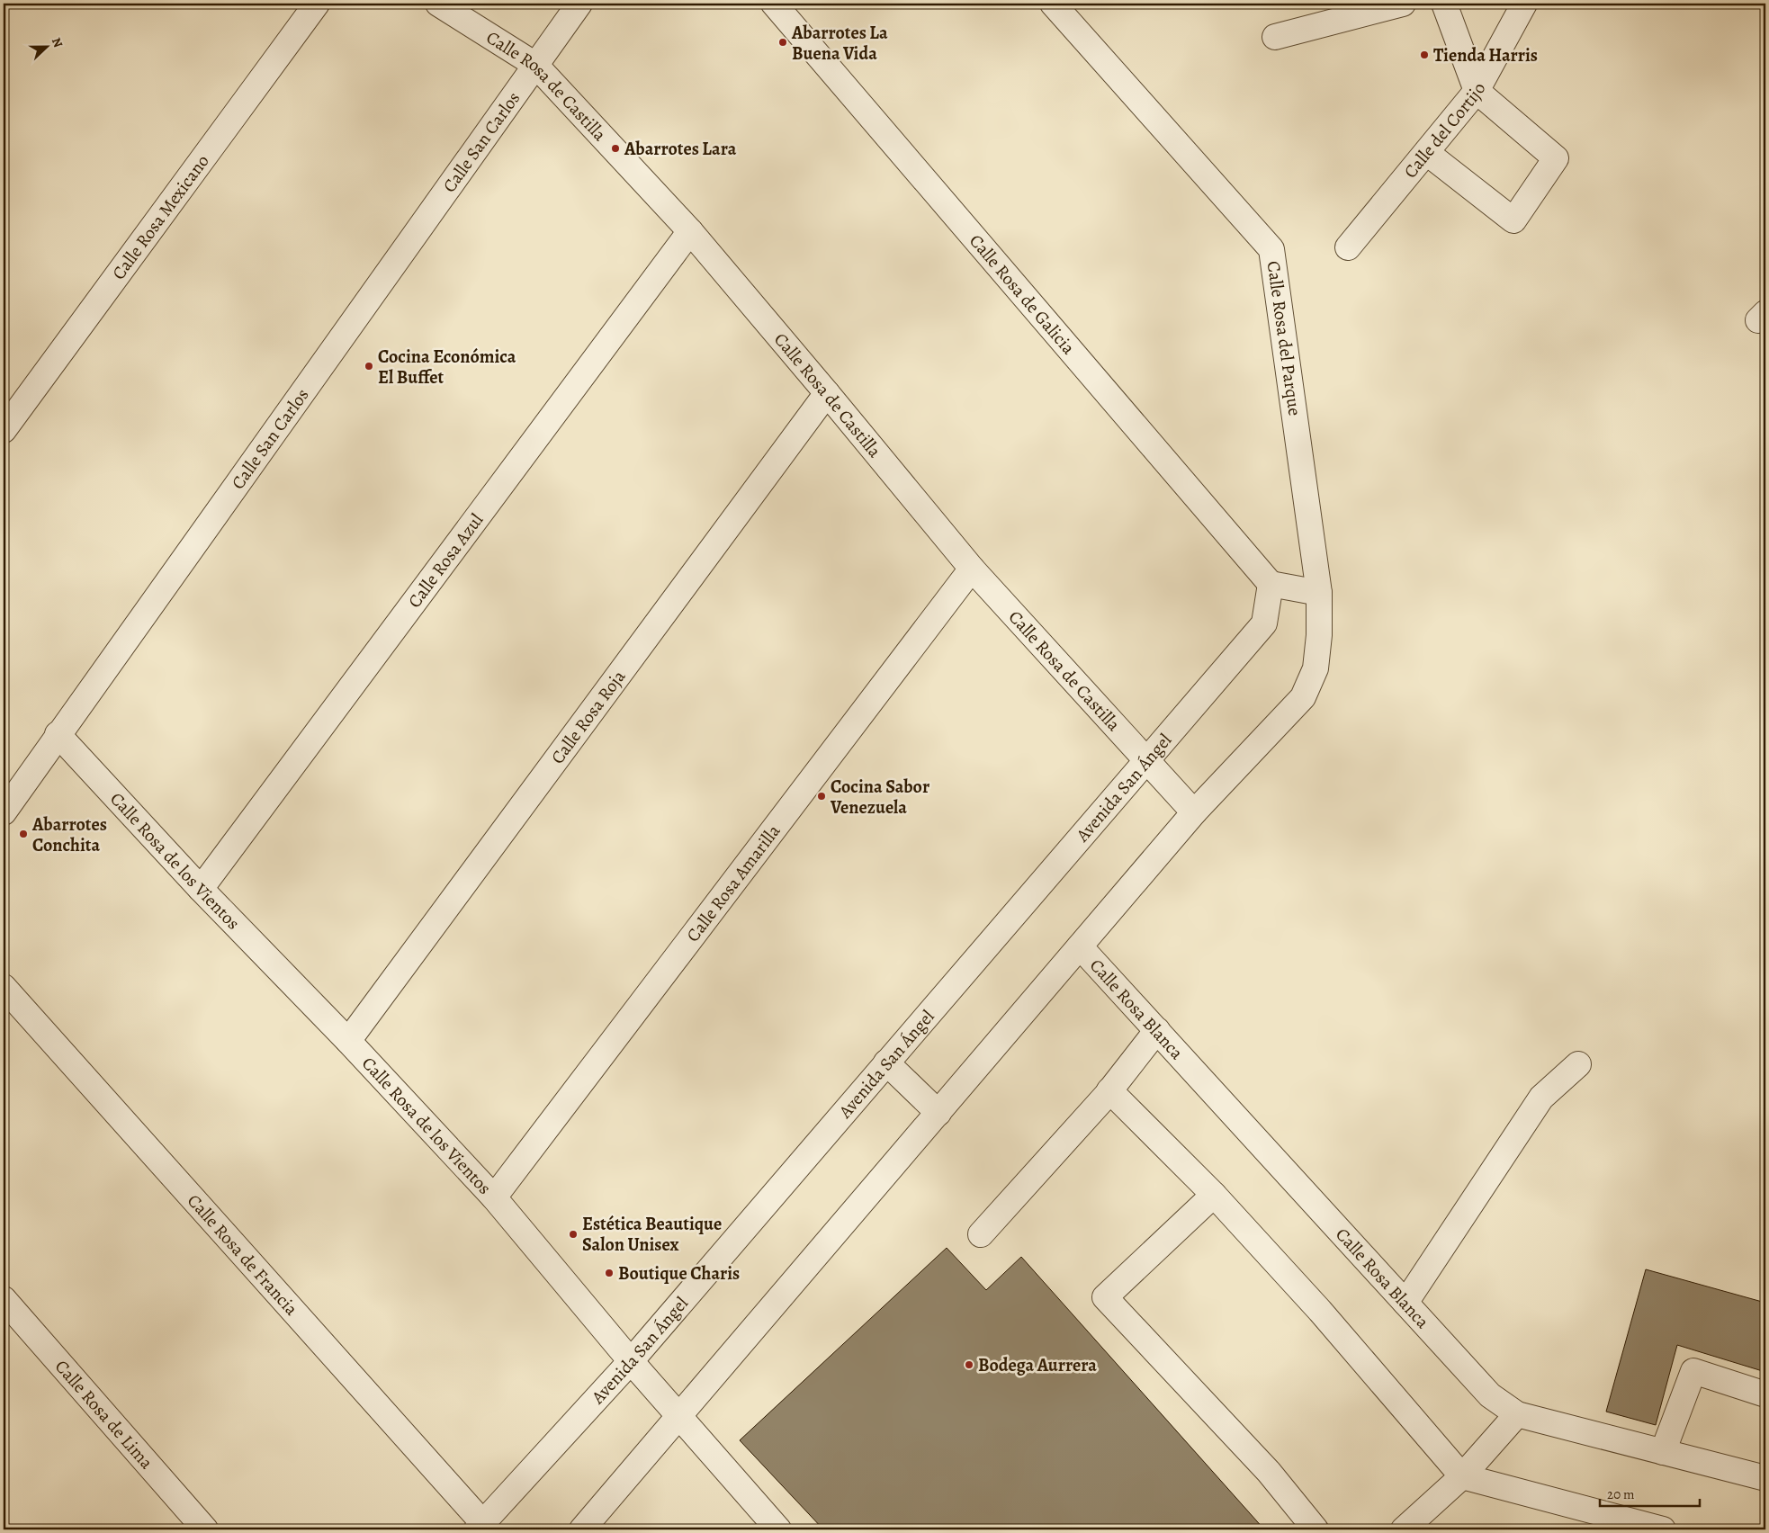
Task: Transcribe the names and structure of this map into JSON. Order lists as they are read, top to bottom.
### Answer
{
  "streets": {
    "street": [
      "Calle Rosa de Castilla",
      "Calle del Cortijo",
      "Calle San Carlos",
      "Calle Rosa Mexicano",
      "Calle Rosa de Galicia",
      "Calle Rosa del Parque",
      "Calle Rosa Azul",
      "Calle Rosa Roja",
      "Avenida San Ángel",
      "Calle Rosa de los Vientos",
      "Calle Rosa Amarilla",
      "Calle Rosa Blanca",
      "Calle Rosa de Francia",
      "Calle Rosa de Lima"
    ]
  },
  "crossings": [
    ["Calle Rosa de Castilla", "Calle San Carlos"],
    ["Calle Rosa de Castilla", "Calle Rosa Azul"],
    ["Calle Rosa de Castilla", "Calle Rosa Roja"],
    ["Calle Rosa de Castilla", "Avenida San Ángel"],
    ["Calle Rosa de Castilla", "Calle Rosa Amarilla"],
    ["Calle San Carlos", "Calle Rosa de los Vientos"],
    ["Calle Rosa de Galicia", "Avenida San Ángel"],
    ["Calle Rosa Azul", "Calle Rosa de los Vientos"],
    ["Calle Rosa Roja", "Calle Rosa de los Vientos"],
    ["Avenida San Ángel", "Calle Rosa de los Vientos"],
    ["Avenida San Ángel", "Calle Rosa de Francia"],
    ["Calle Rosa de los Vientos", "Calle Rosa Amarilla"]
  ],
  "places": [
    "Abarrotes La Buena Vida",
    "Tienda Harris",
    "Abarrotes Lara",
    "Cocina Económica El Buffet",
    "Cocina Sabor Venezuela",
    "Abarrotes Conchita",
    "Estética Beautique Salon Unisex",
    "Boutique Charis",
    "Bodega Aurrera"
  ],
  "scale_bar": "20 m",
  "north": "right"
}
